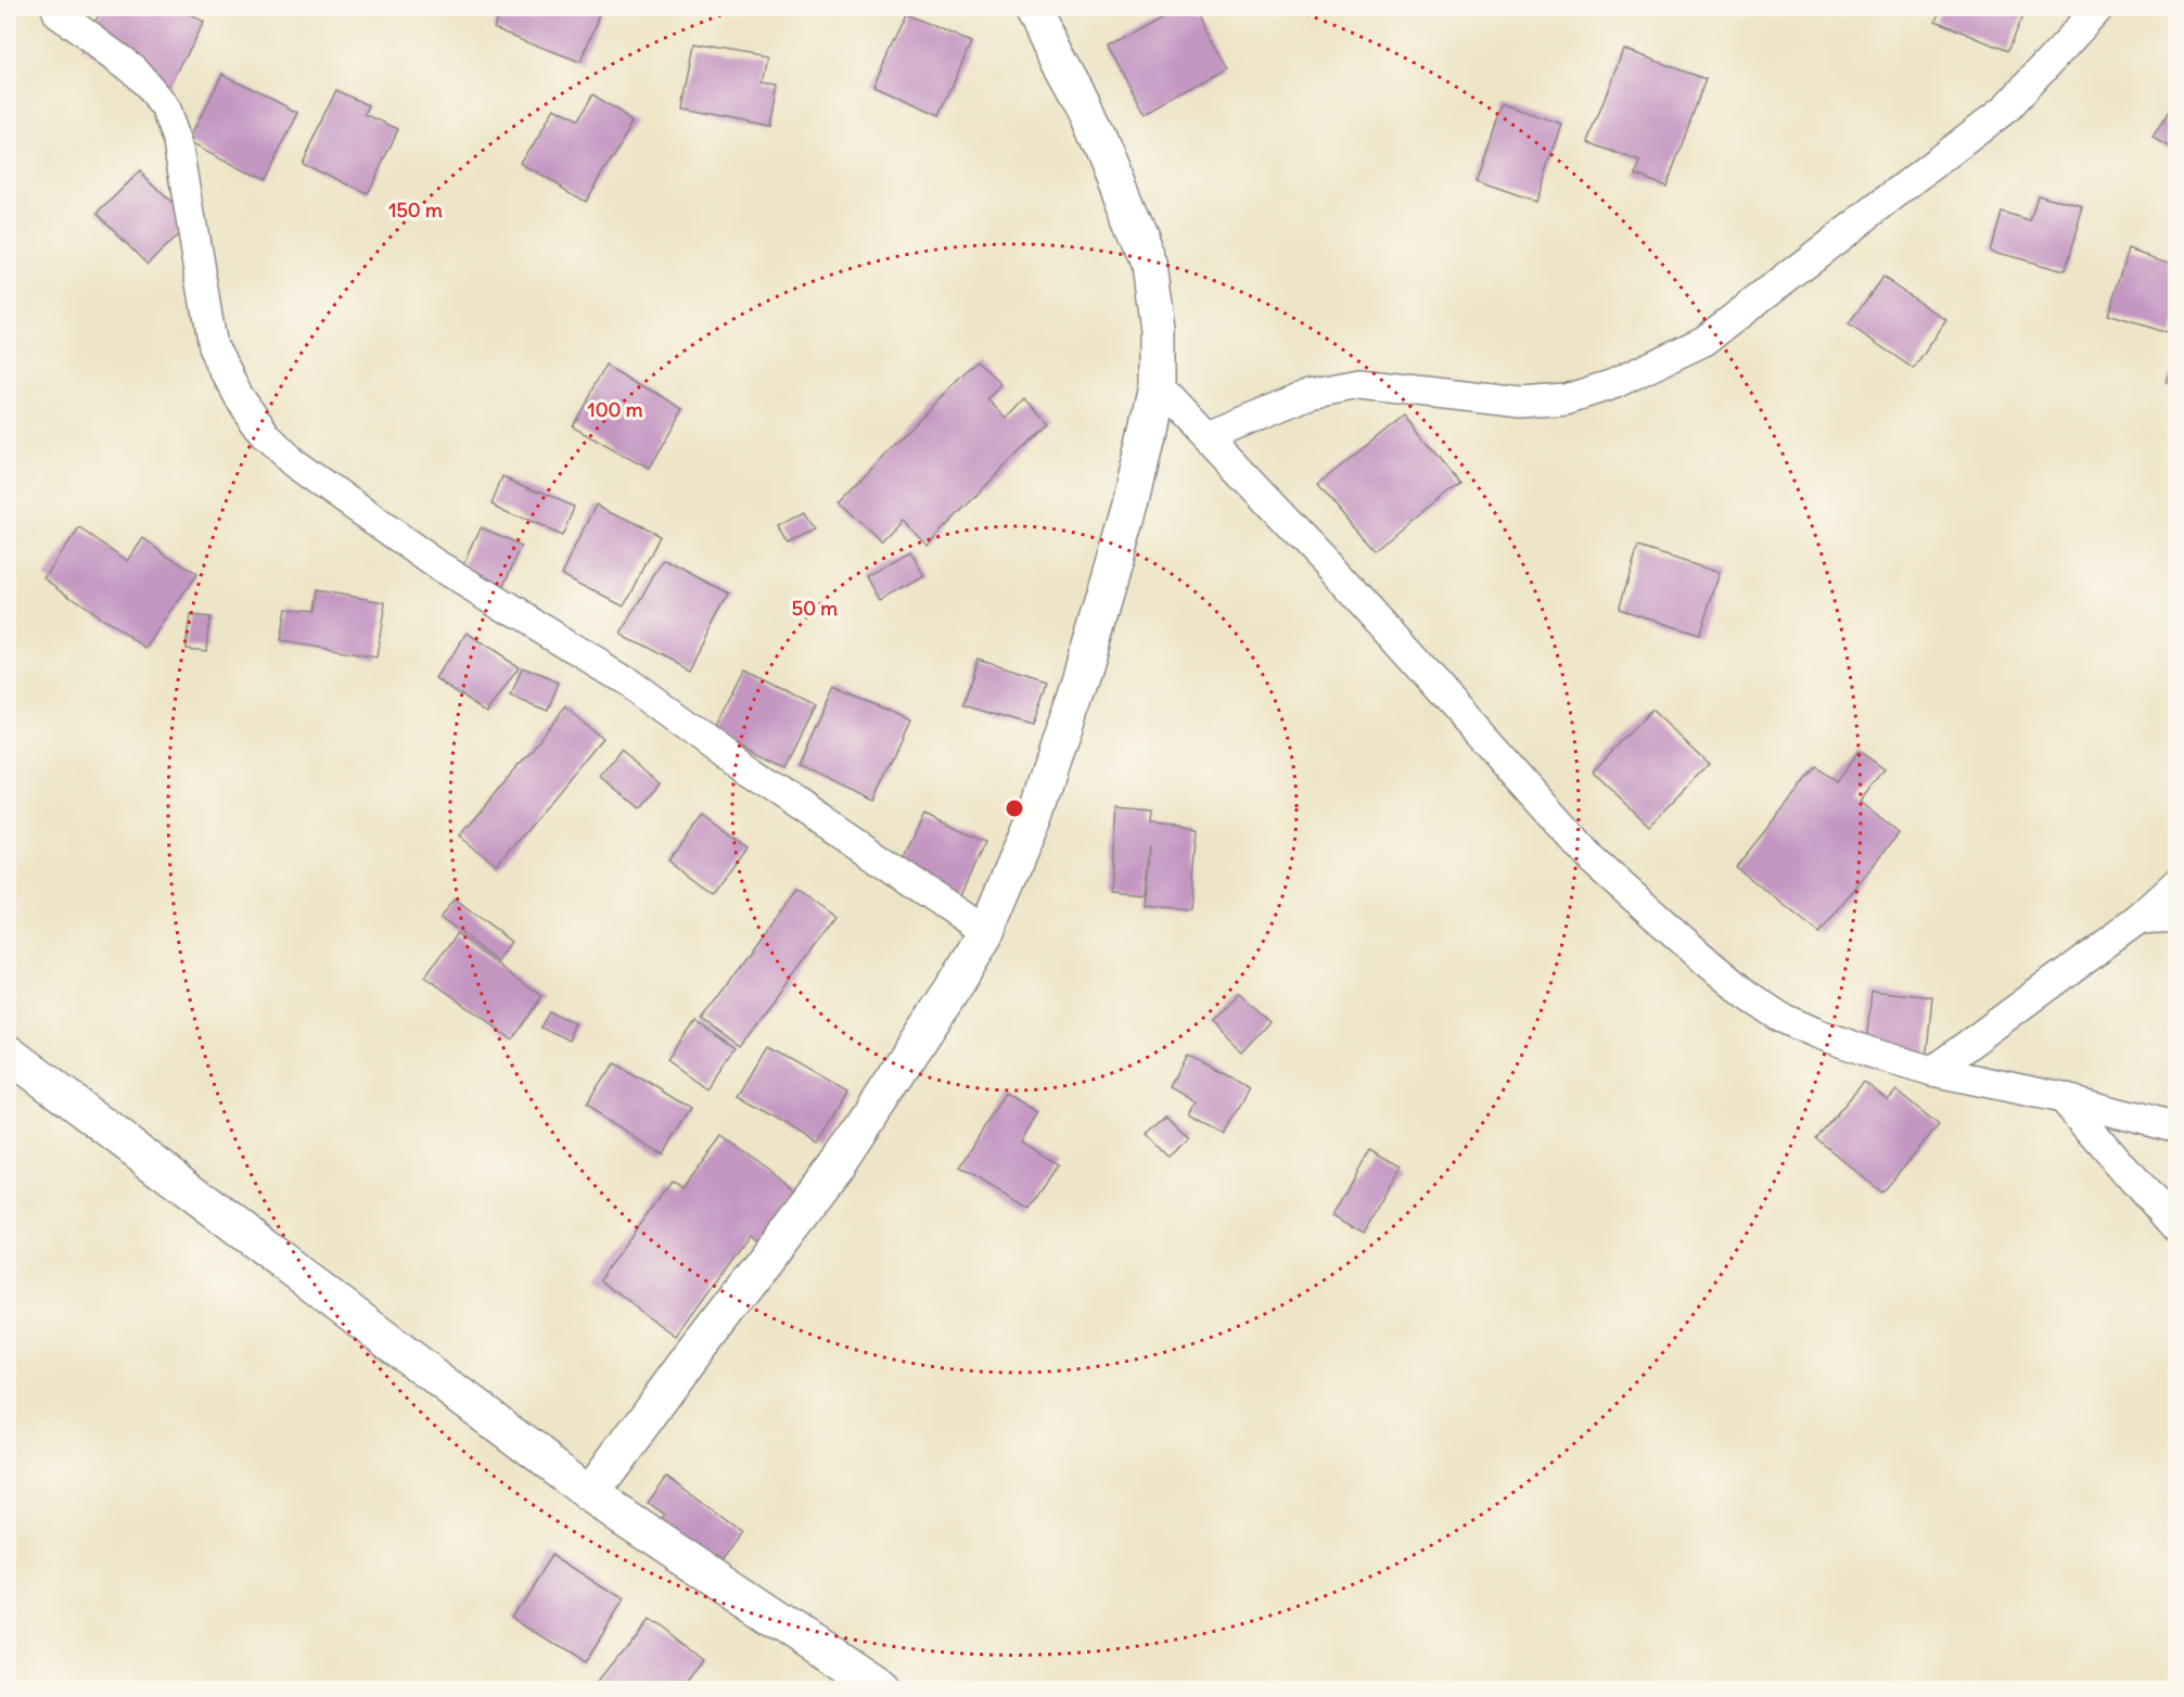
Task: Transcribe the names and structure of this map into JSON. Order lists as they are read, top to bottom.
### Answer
{
  "rings": ["150 m", "100 m", "50 m"]
}
